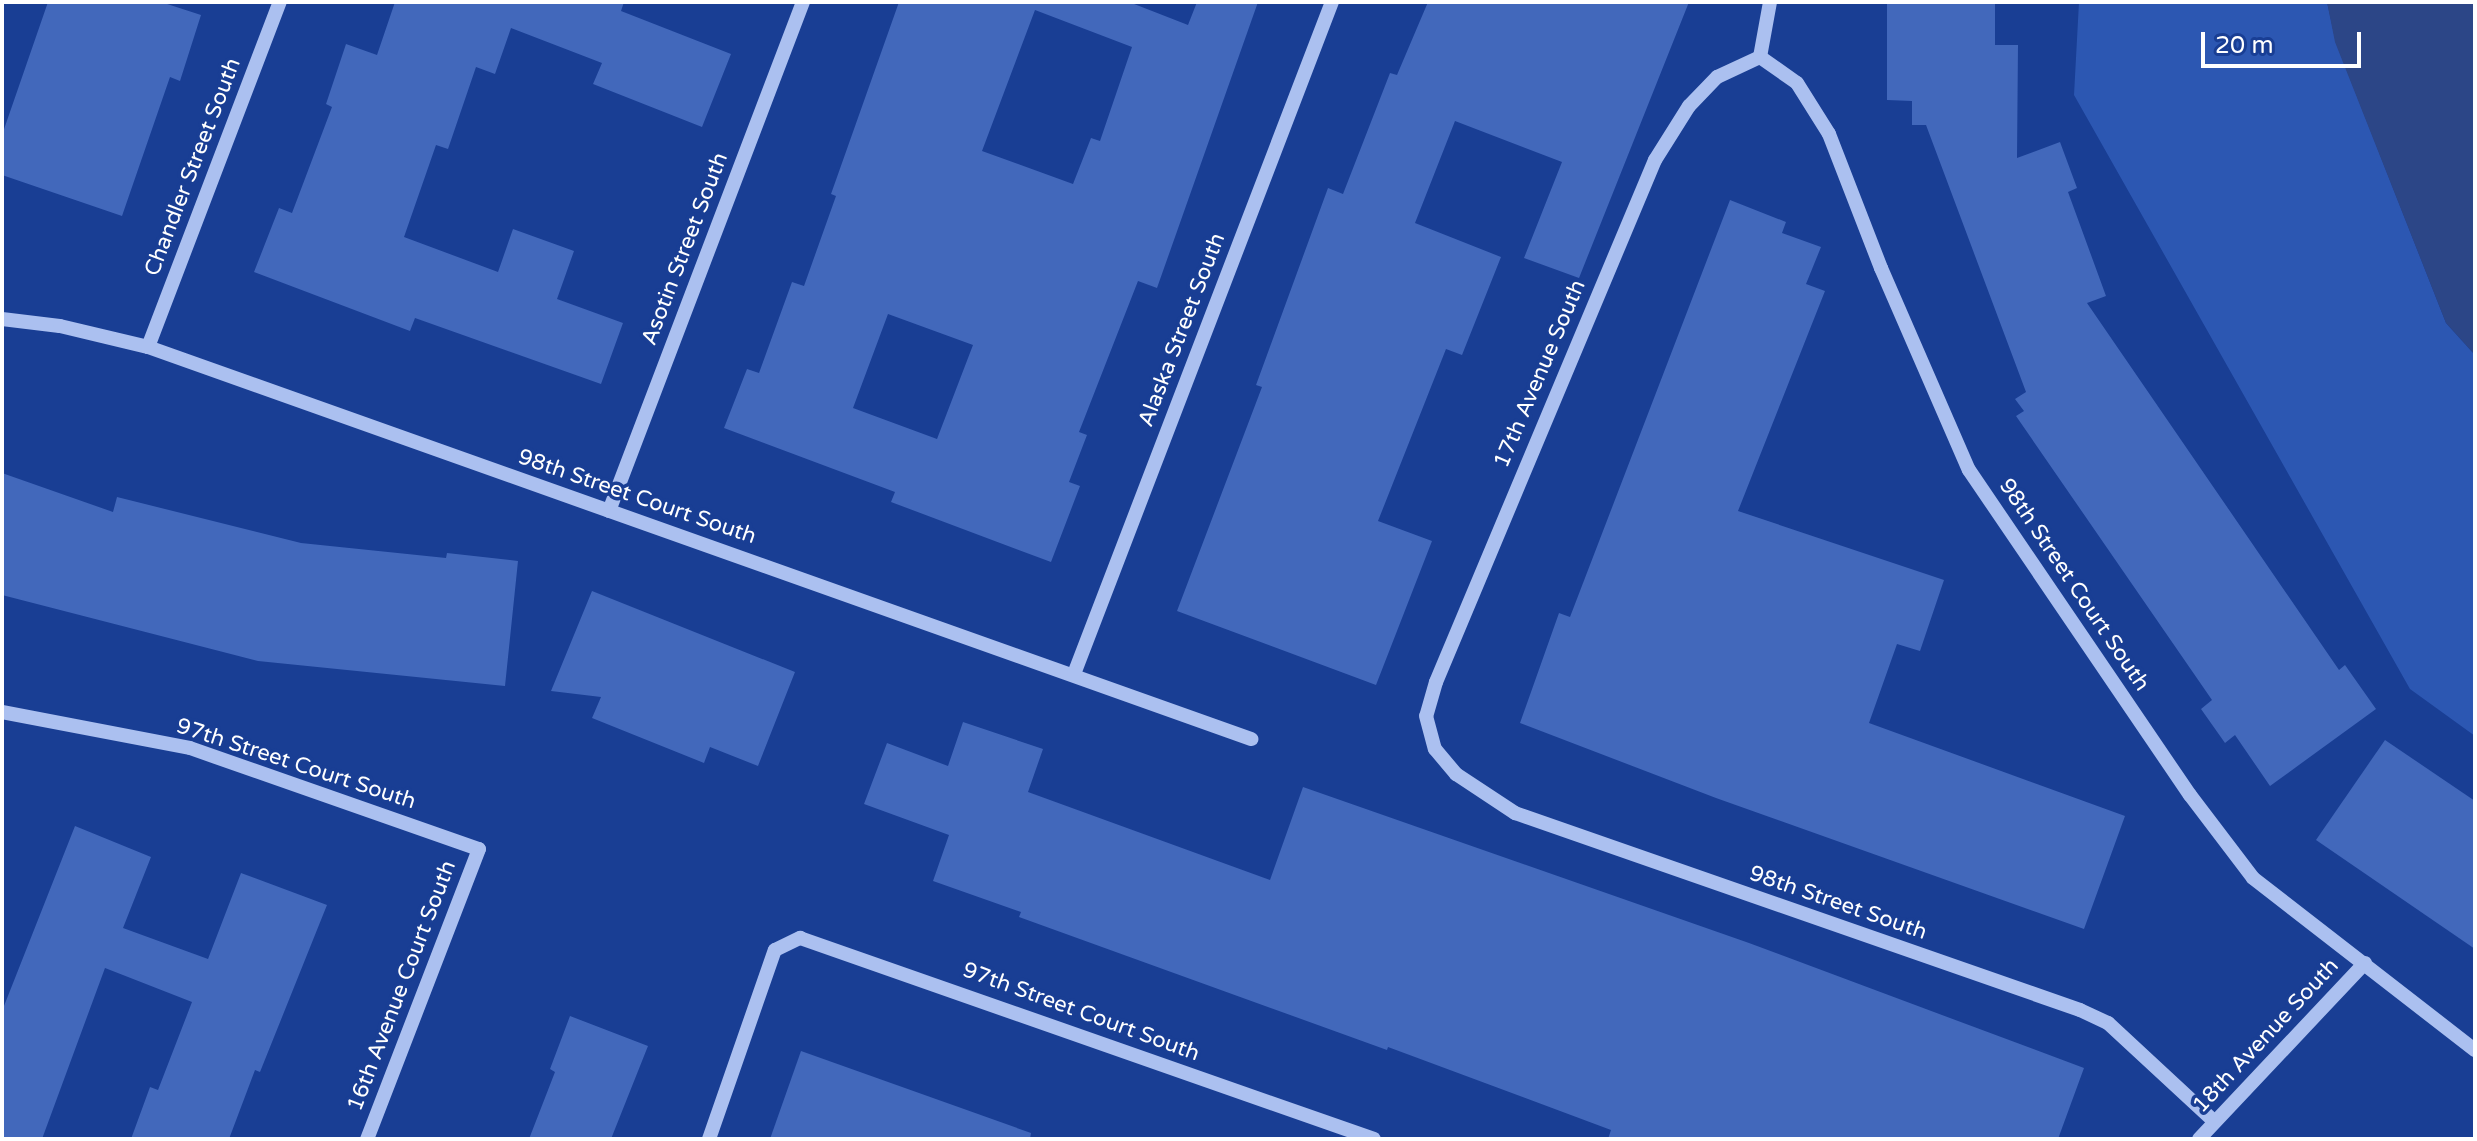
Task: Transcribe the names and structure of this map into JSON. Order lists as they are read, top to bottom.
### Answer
{
  "streets": {
    "street": [
      "Chandler Street South",
      "Asotin Street South",
      "Alaska Street South",
      "17th Avenue South",
      "98th Street Court South",
      "97th Street Court South",
      "98th Street South",
      "16th Avenue Court South",
      "18th Avenue South"
    ]
  },
  "crossings": [
    ["Chandler Street South", "98th Street Court South"],
    ["Asotin Street South", "98th Street Court South"],
    ["Alaska Street South", "98th Street Court South"],
    ["17th Avenue South", "98th Street Court South"],
    ["17th Avenue South", "98th Street South"],
    ["98th Street Court South", "18th Avenue South"],
    ["97th Street Court South", "16th Avenue Court South"],
    ["98th Street South", "18th Avenue South"]
  ],
  "scale_bar": "20 m"
}
